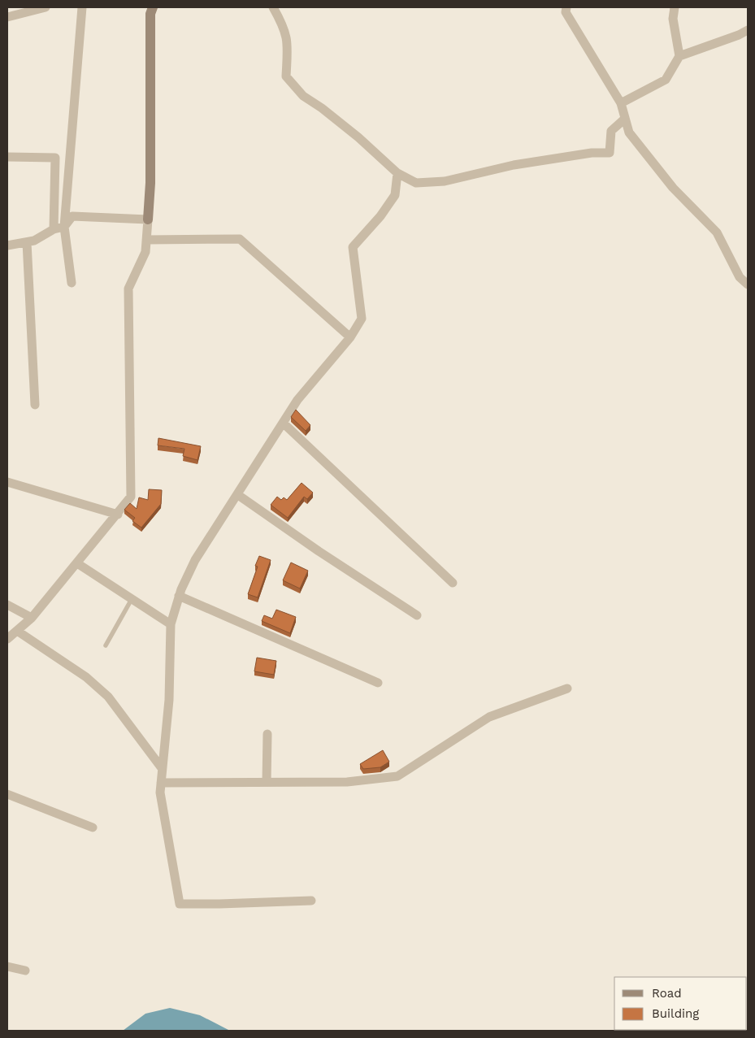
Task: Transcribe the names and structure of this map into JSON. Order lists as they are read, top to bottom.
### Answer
{
  "legend": ["Road", "Building"]
}
